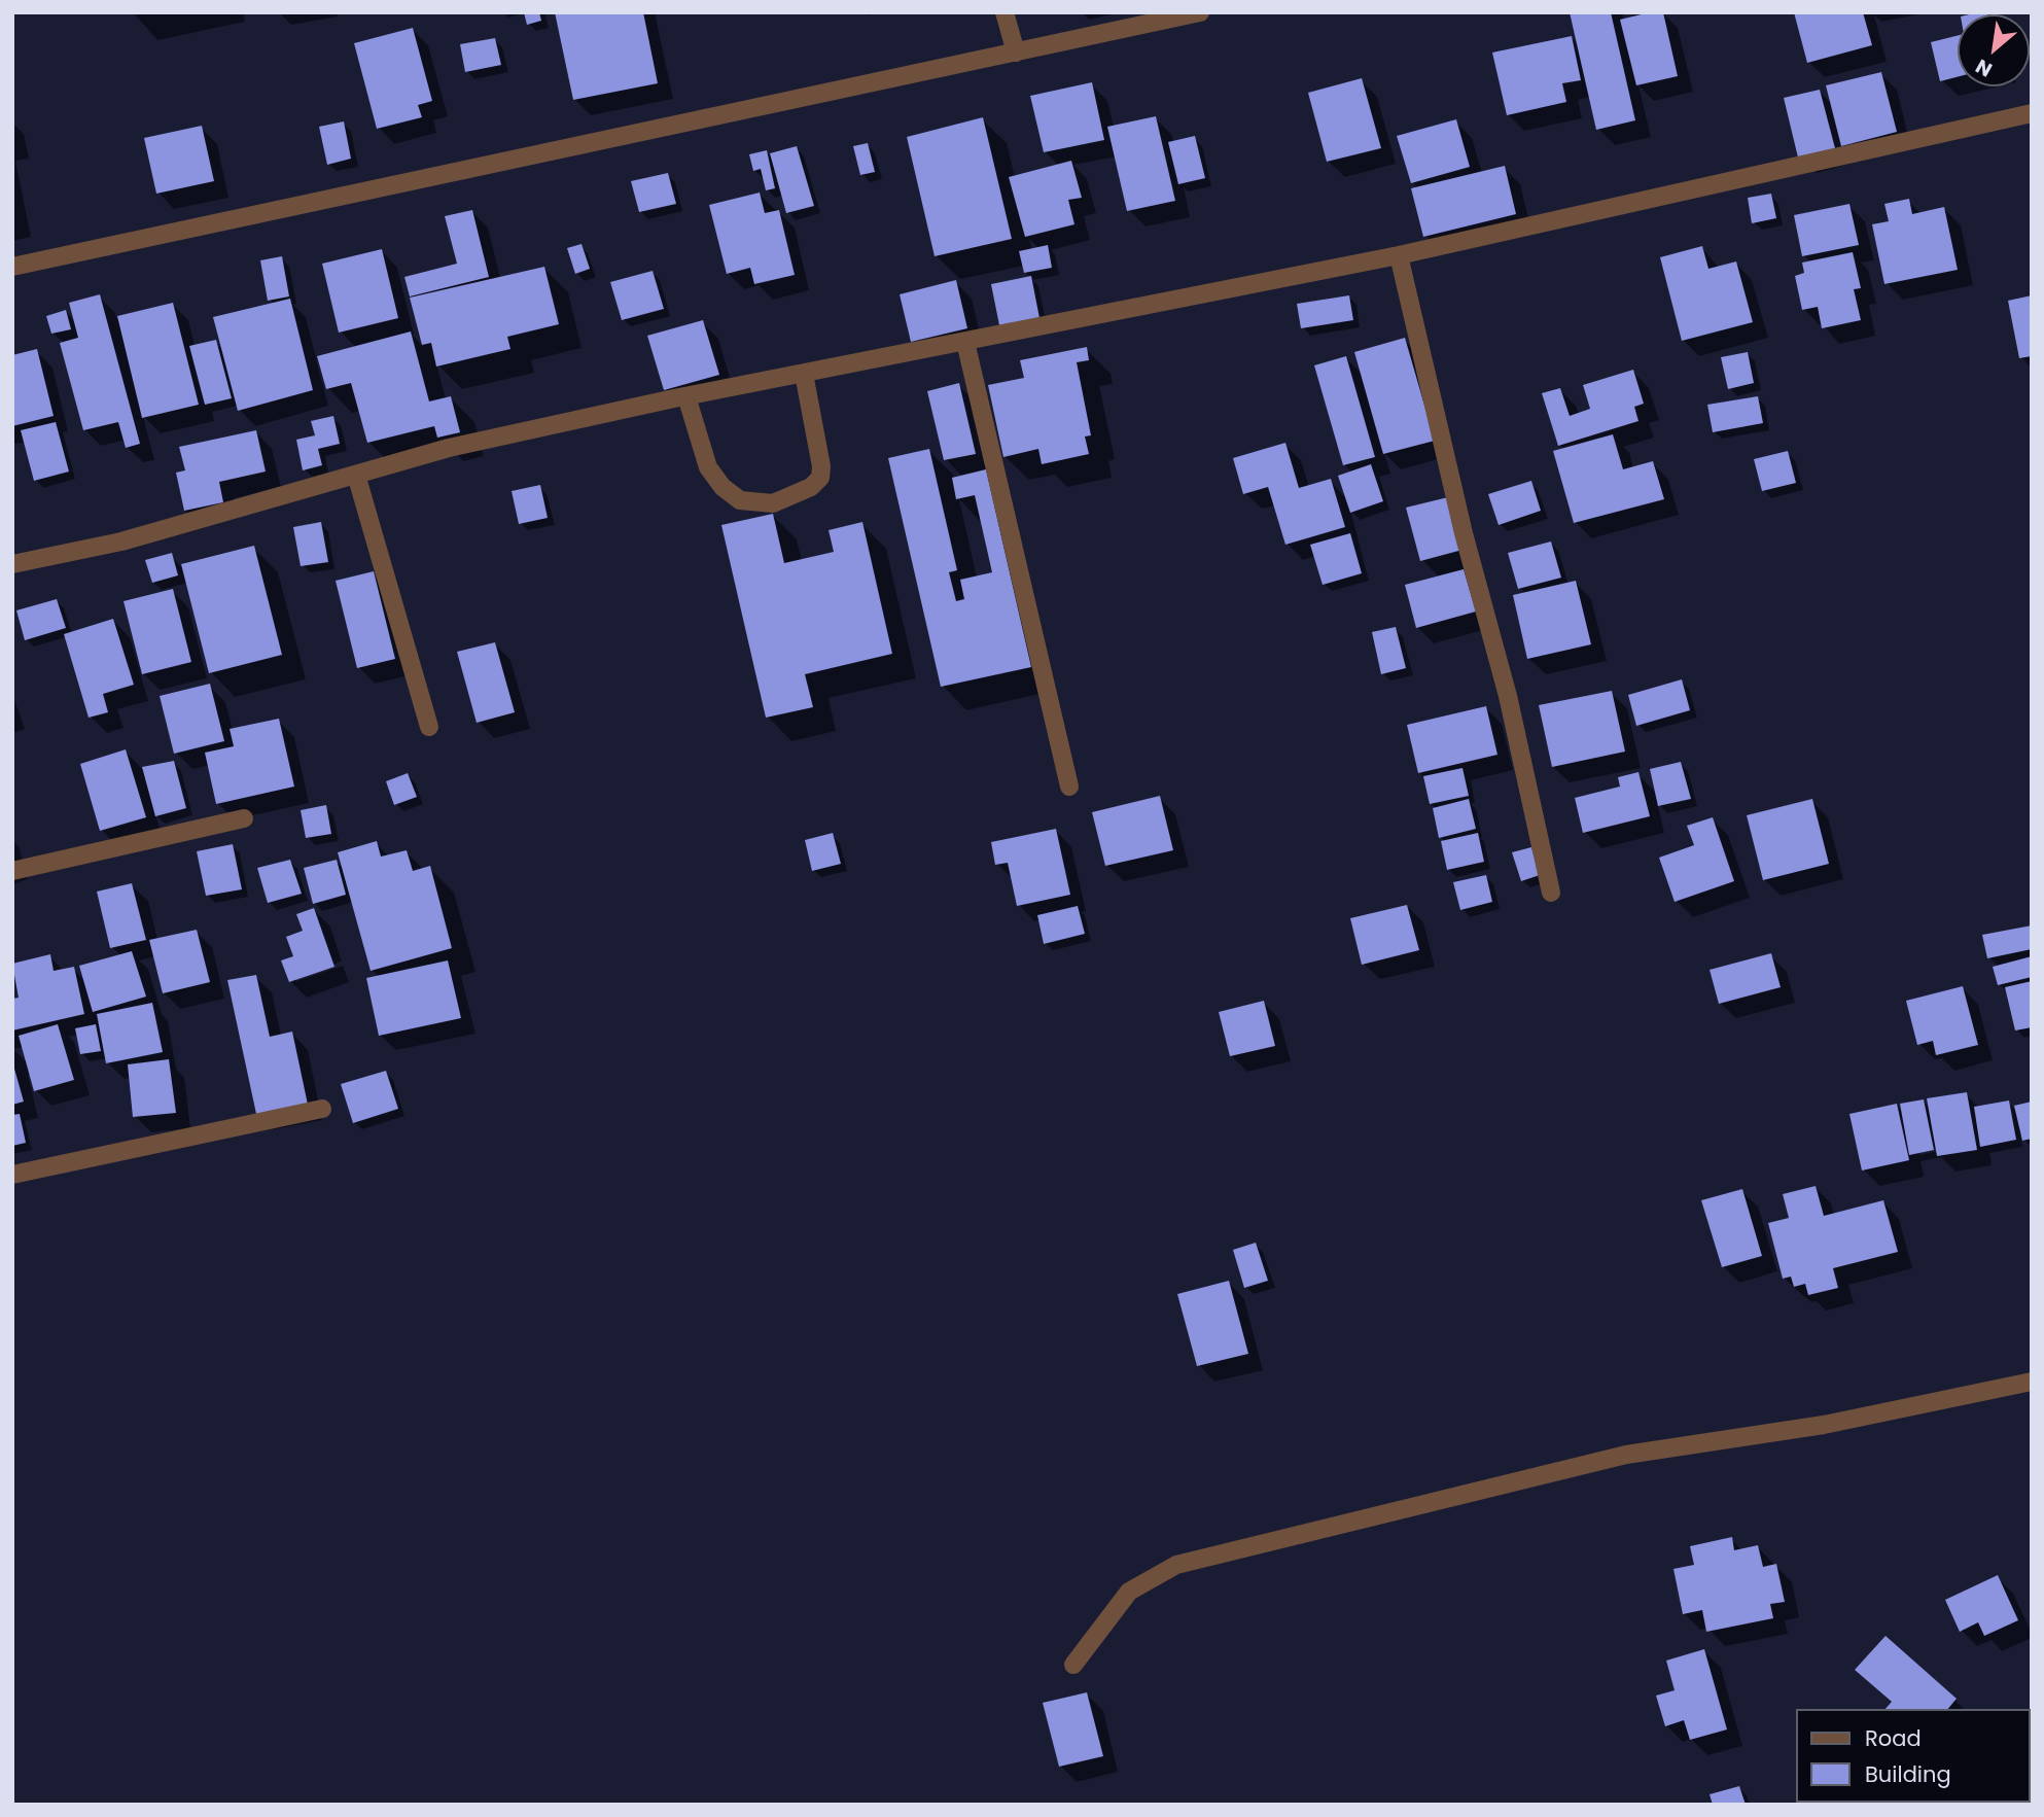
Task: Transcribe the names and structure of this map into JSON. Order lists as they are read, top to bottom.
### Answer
{
  "legend": ["Road", "Building"],
  "north": "bottom left"
}
